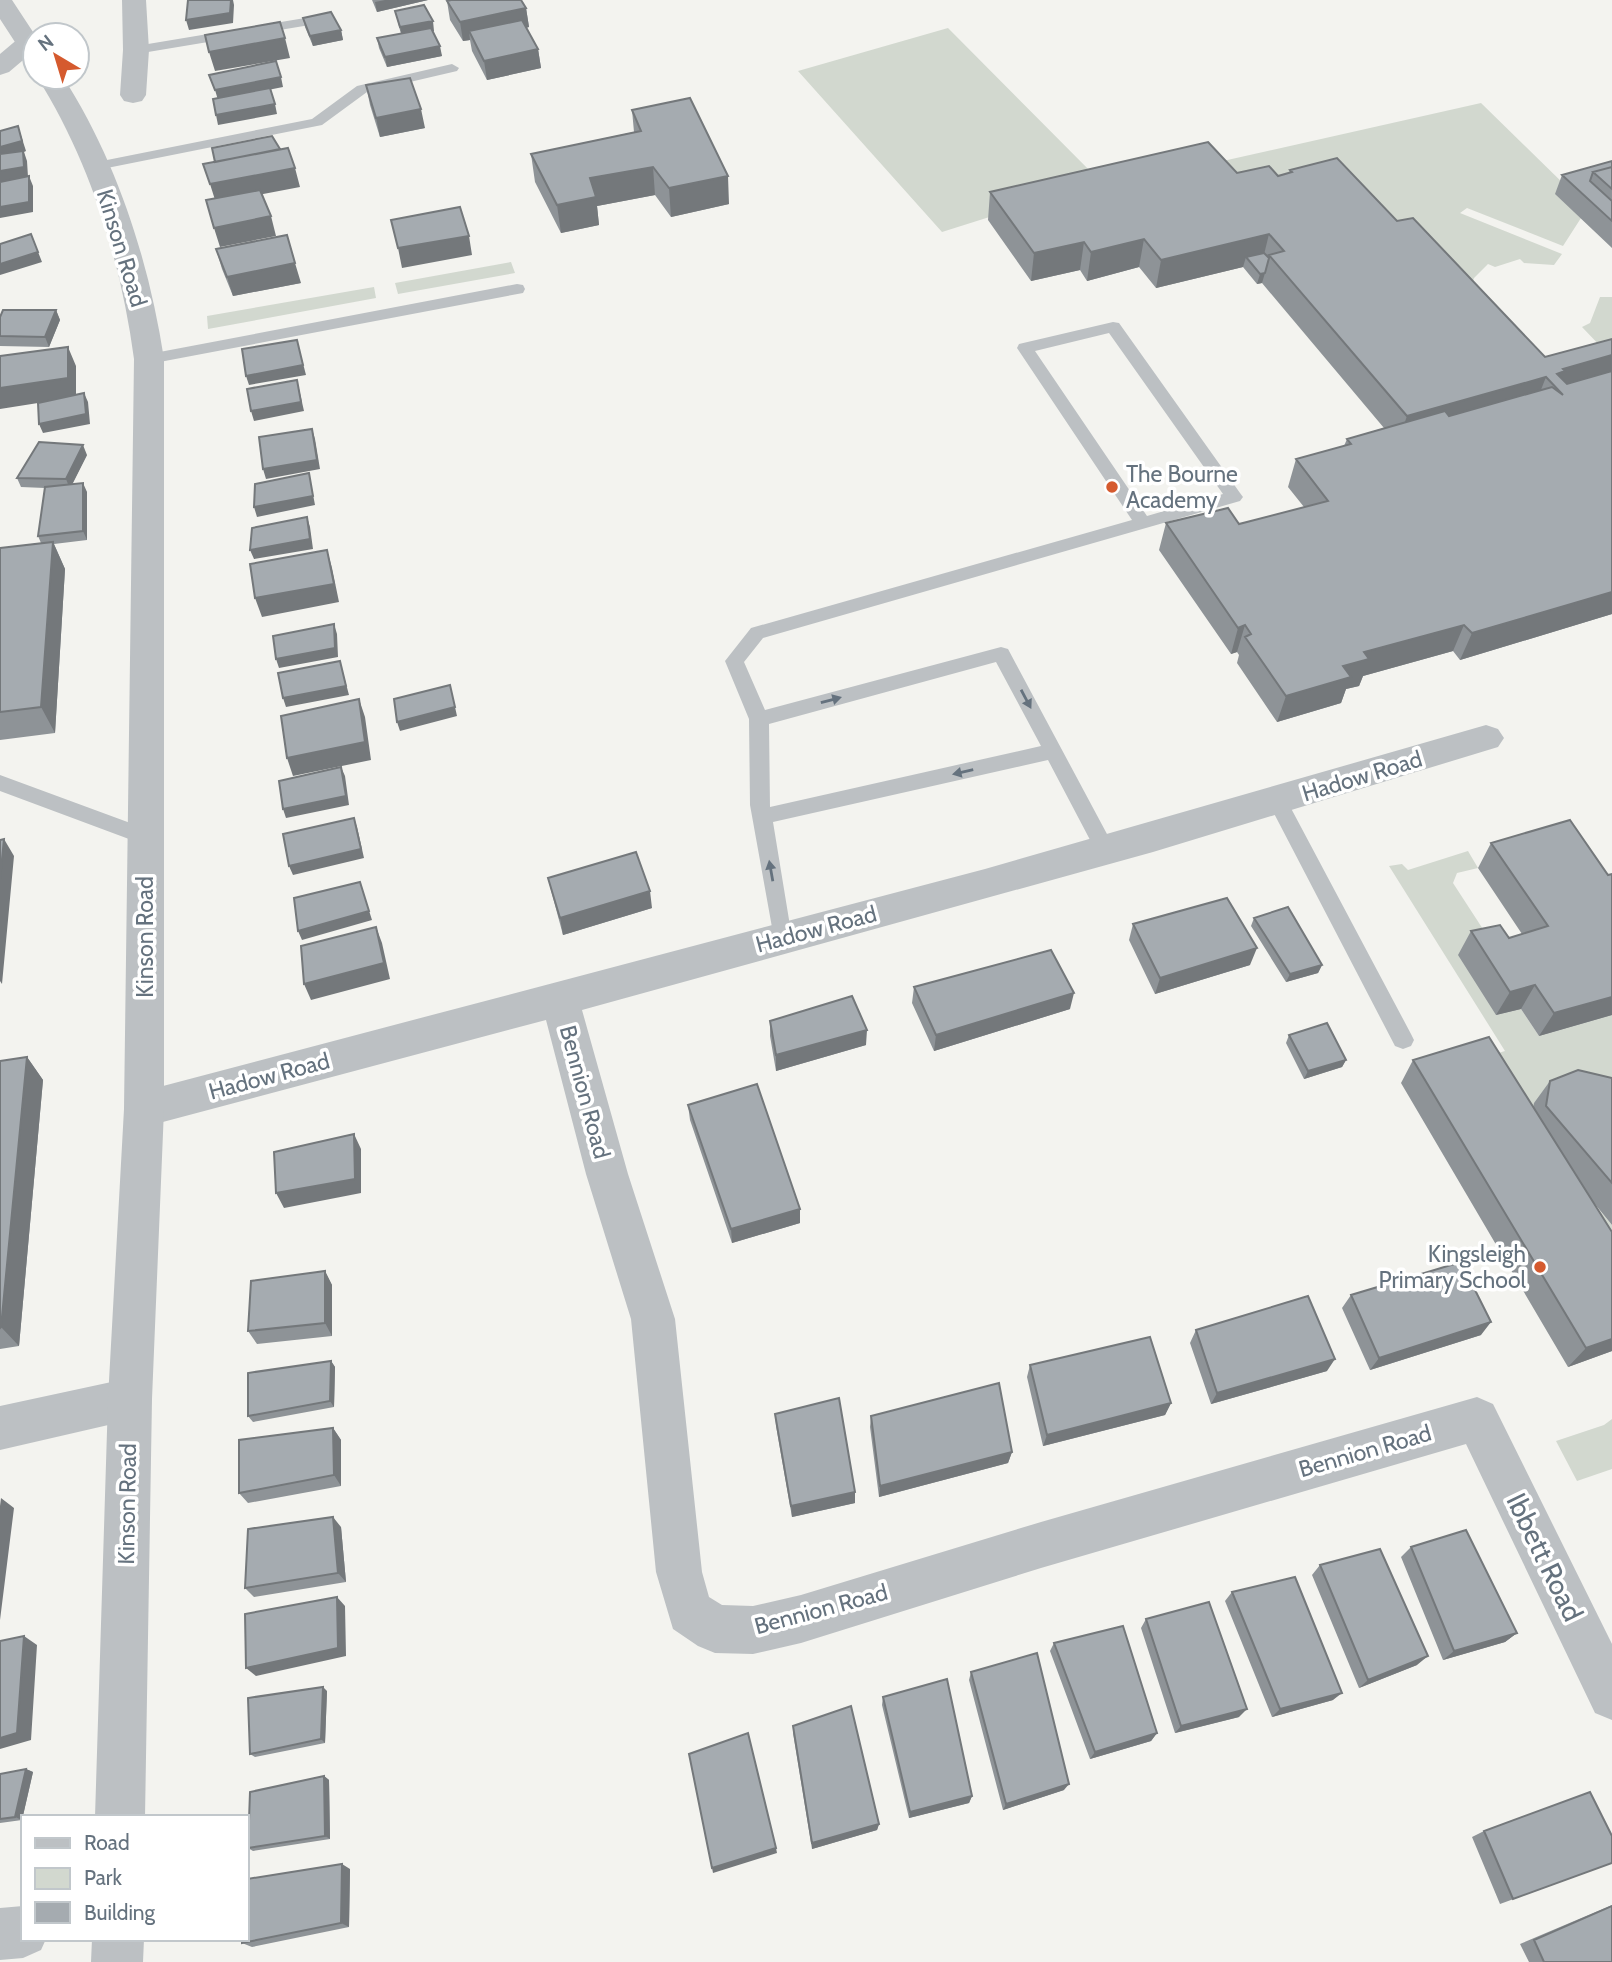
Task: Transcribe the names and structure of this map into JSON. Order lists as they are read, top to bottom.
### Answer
{
  "streets": {
    "street": [
      "Kinson Road",
      "Hadow Road",
      "Bennion Road",
      "Ibbett Road"
    ]
  },
  "crossings": [
    ["Kinson Road", "Hadow Road"],
    ["Hadow Road", "Bennion Road"],
    ["Bennion Road", "Ibbett Road"]
  ],
  "places": ["The Bourne Academy", "Kingsleigh Primary School"],
  "legend": ["Road", "Park", "Building"],
  "north": "top left"
}
